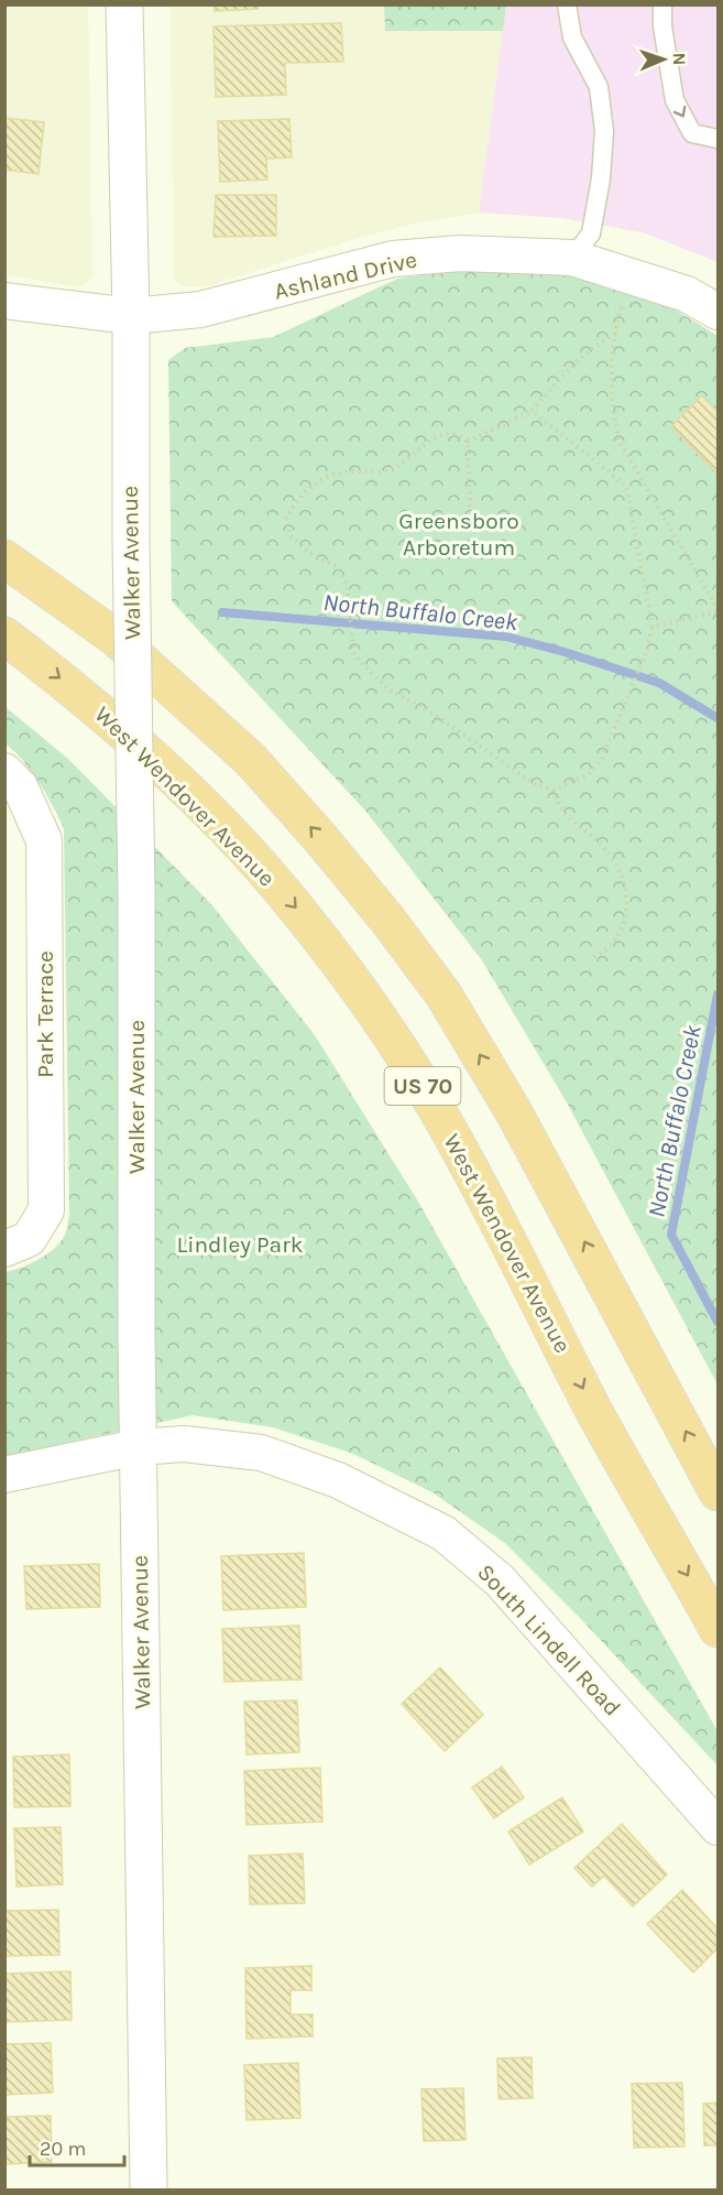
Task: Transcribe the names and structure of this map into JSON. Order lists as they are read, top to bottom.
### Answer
{
  "streets": {
    "highway": ["West Wendover Avenue", "US 70"],
    "street": [
      "Ashland Drive",
      "Walker Avenue",
      "Park Terrace",
      "South Lindell Road"
    ]
  },
  "crossings": [
    ["Ashland Drive", "Walker Avenue"],
    ["Walker Avenue", "South Lindell Road"]
  ],
  "water": ["North Buffalo Creek"],
  "parks": ["Greensboro Arboretum", "Lindley Park"],
  "scale_bar": "20 m",
  "north": "right"
}
